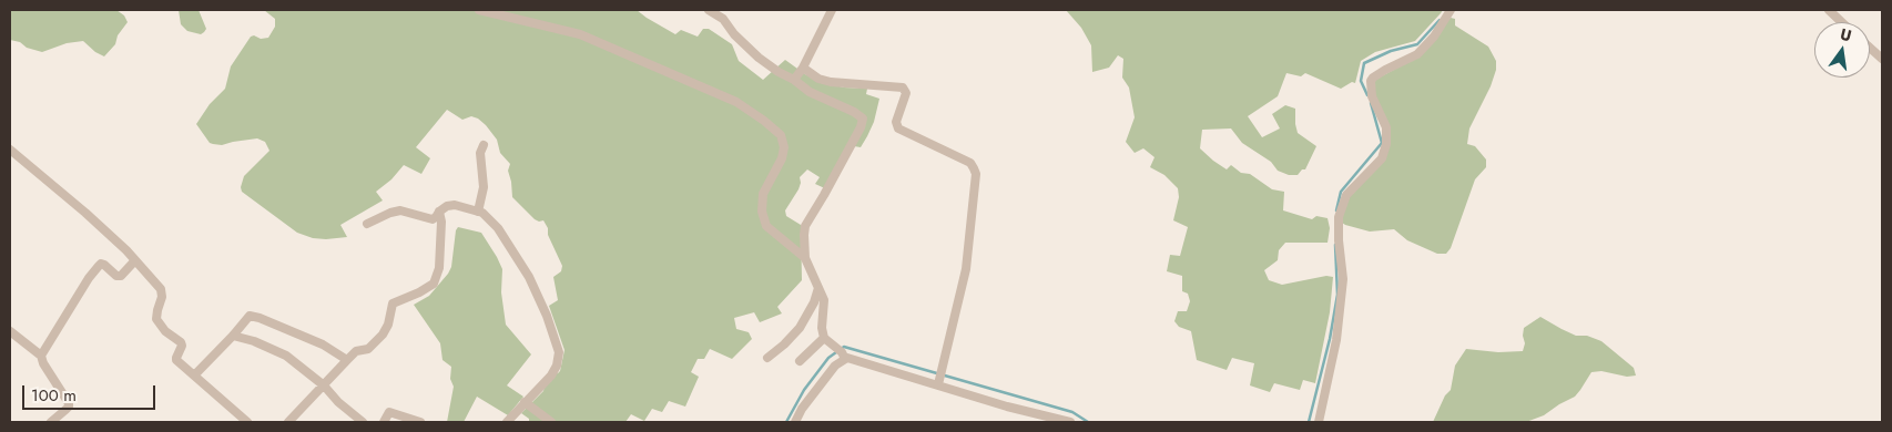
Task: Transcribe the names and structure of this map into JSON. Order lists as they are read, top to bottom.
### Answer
{
  "scale_bar": "100 m",
  "north": "top"
}
